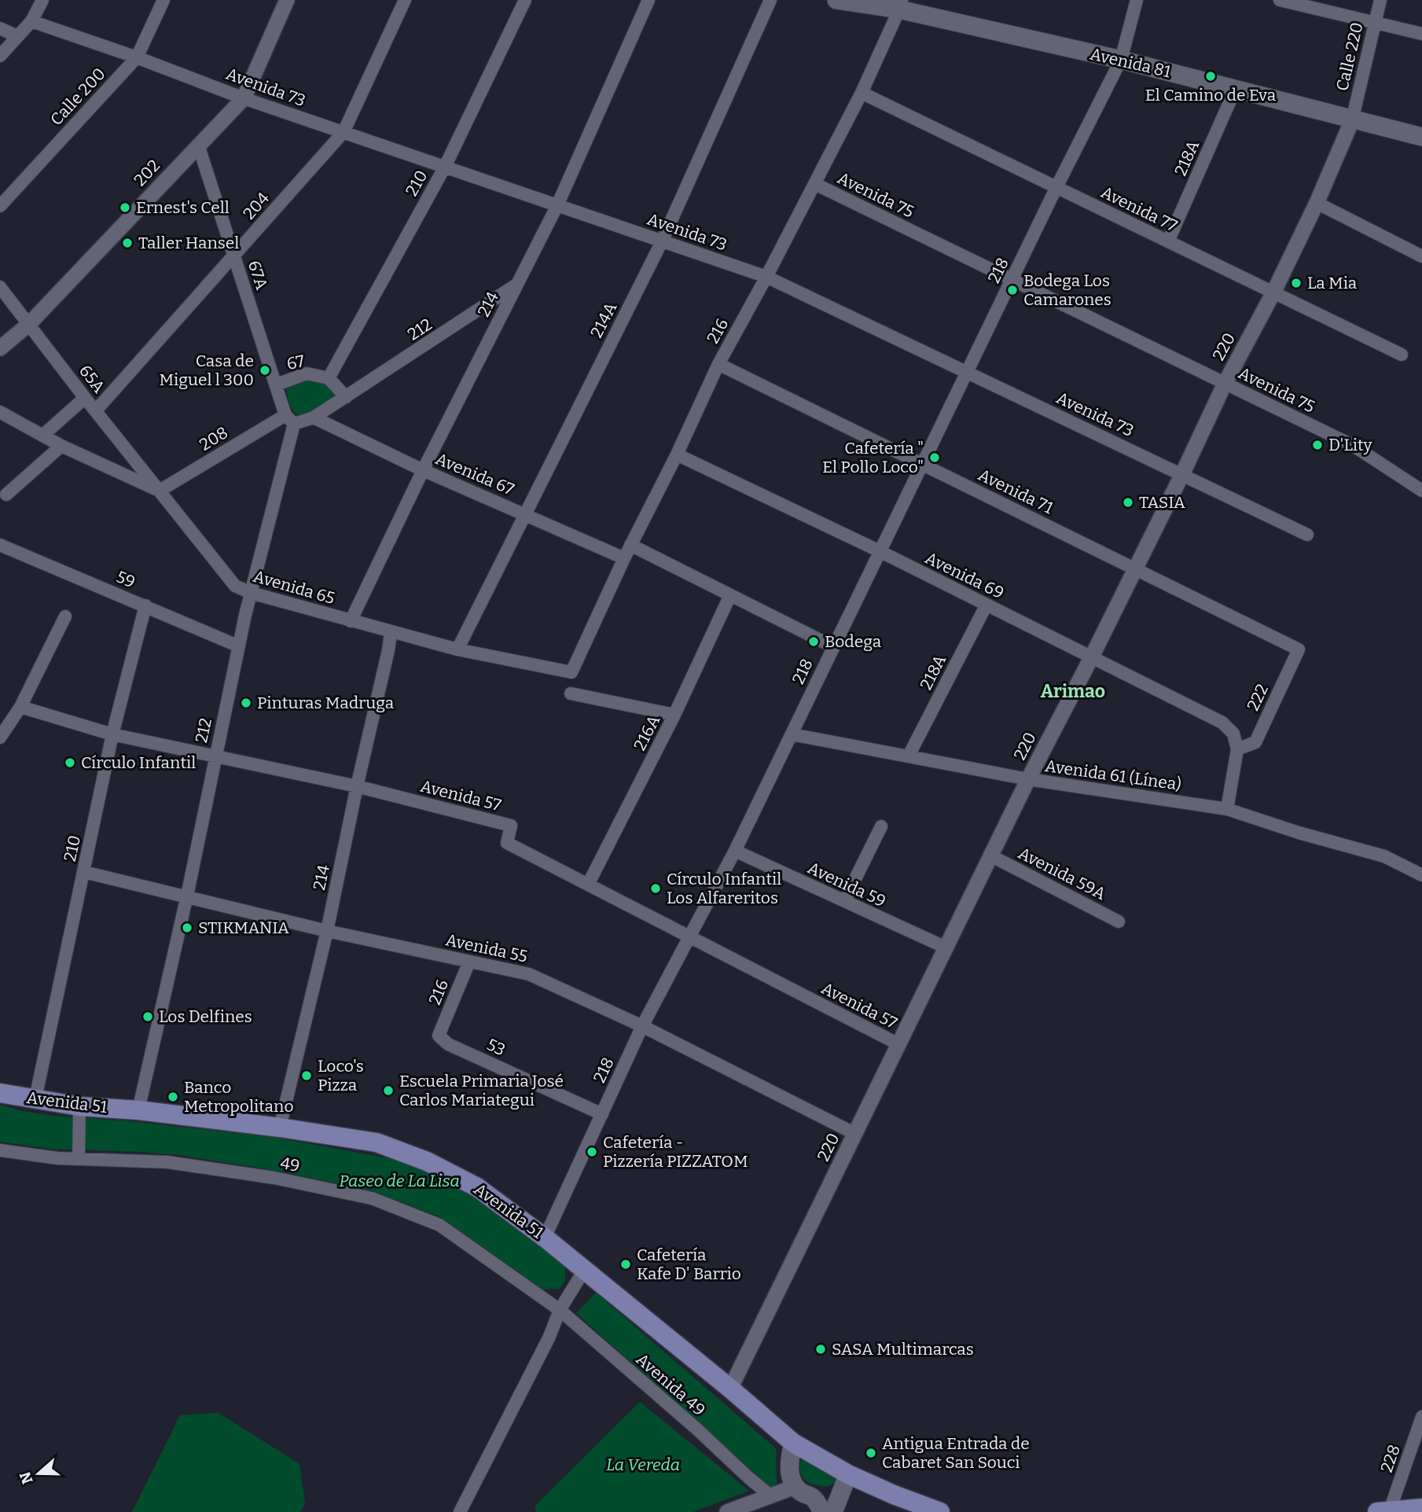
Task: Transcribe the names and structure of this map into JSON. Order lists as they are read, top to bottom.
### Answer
{
  "streets": {
    "main road": ["Avenida 81", "Avenida 51"],
    "street": [
      "Calle 220",
      "Avenida 73",
      "Calle 200",
      "218A",
      "202",
      "210",
      "Avenida 75",
      "204",
      "Avenida 77",
      "218",
      "67A",
      "214",
      "214A",
      "212",
      "216",
      "220",
      "67",
      "65A",
      "208",
      "Avenida 67",
      "Avenida 71",
      "Avenida 69",
      "59",
      "Avenida 65",
      "222",
      "216A",
      "Avenida 61 (Línea)",
      "Avenida 57",
      "Avenida 59A",
      "Avenida 59",
      "Avenida 55",
      "53",
      "49",
      "Avenida 49",
      "228"
    ]
  },
  "crossings": [
    ["Calle 220", "Avenida 81"],
    ["Calle 220", "220"],
    ["Avenida 81", "218A"],
    ["Avenida 81", "218"],
    ["Avenida 81", "216"],
    ["Avenida 81", "220"],
    ["Avenida 73", "Calle 200"],
    ["Avenida 73", "202"],
    ["Avenida 73", "210"],
    ["Avenida 73", "204"],
    ["Avenida 73", "218"],
    ["Avenida 73", "214"],
    ["Avenida 73", "214A"],
    ["Avenida 73", "216"],
    ["Avenida 73", "220"],
    ["218A", "Avenida 77"],
    ["218A", "Avenida 69"],
    ["218A", "Avenida 61 (Línea)"],
    ["202", "67A"],
    ["202", "65A"],
    ["210", "67"],
    ["210", "59"],
    ["210", "Avenida 57"],
    ["210", "Avenida 55"],
    ["210", "Avenida 51"],
    ["Avenida 75", "218"],
    ["Avenida 75", "216"],
    ["Avenida 75", "220"],
    ["204", "67A"],
    ["204", "65A"],
    ["Avenida 77", "218"],
    ["Avenida 77", "216"],
    ["Avenida 77", "220"],
    ["218", "Avenida 71"],
    ["218", "Avenida 69"],
    ["218", "Avenida 61 (Línea)"],
    ["218", "Avenida 57"],
    ["218", "Avenida 59"],
    ["218", "Avenida 55"],
    ["218", "53"],
    ["218", "Avenida 51"],
    ["67A", "212"],
    ["67A", "67"],
    ["67A", "208"],
    ["214", "212"],
    ["214", "Avenida 67"],
    ["214", "Avenida 65"],
    ["214", "Avenida 57"],
    ["214", "Avenida 55"],
    ["214", "Avenida 51"],
    ["214A", "Avenida 67"],
    ["214A", "Avenida 65"],
    ["212", "67"],
    ["212", "208"],
    ["212", "Avenida 67"],
    ["212", "59"],
    ["212", "Avenida 65"],
    ["212", "Avenida 57"],
    ["212", "Avenida 55"],
    ["212", "Avenida 51"],
    ["216", "Avenida 67"],
    ["216", "Avenida 71"],
    ["216", "Avenida 69"],
    ["216", "Avenida 65"],
    ["216", "Avenida 55"],
    ["216", "53"],
    ["220", "Avenida 71"],
    ["220", "Avenida 69"],
    ["220", "Avenida 61 (Línea)"],
    ["220", "Avenida 57"],
    ["220", "Avenida 59A"],
    ["220", "Avenida 59"],
    ["220", "Avenida 55"],
    ["220", "Avenida 51"],
    ["65A", "208"],
    ["65A", "Avenida 65"],
    ["208", "Avenida 65"],
    ["Avenida 71", "222"],
    ["Avenida 69", "222"],
    ["216A", "Avenida 57"],
    ["49", "Avenida 49"]
  ],
  "districts": ["Arimao"],
  "parks": ["Paseo de La Lisa", "La Vereda"],
  "places": [
    "El Camino de Eva",
    "Ernest's Cell",
    "Taller Hansel",
    "La Mia",
    "Bodega Los Camarones",
    "Casa de Miguel l 300",
    "D'Lity",
    "Cafetería \" El Pollo Loco\"",
    "TASIA",
    "Bodega",
    "Pinturas Madruga",
    "Círculo Infantil",
    "Círculo Infantil Los Alfareritos",
    "STIKMANIA",
    "Los Delfines",
    "Loco's Pizza",
    "Escuela Primaria José Carlos Mariategui",
    "Banco Metropolitano",
    "Cafetería - Pizzería PIZZATOM",
    "Cafetería Kafe D' Barrio",
    "SASA Multimarcas",
    "Antigua Entrada de Cabaret San Souci"
  ],
  "north": "left"
}
